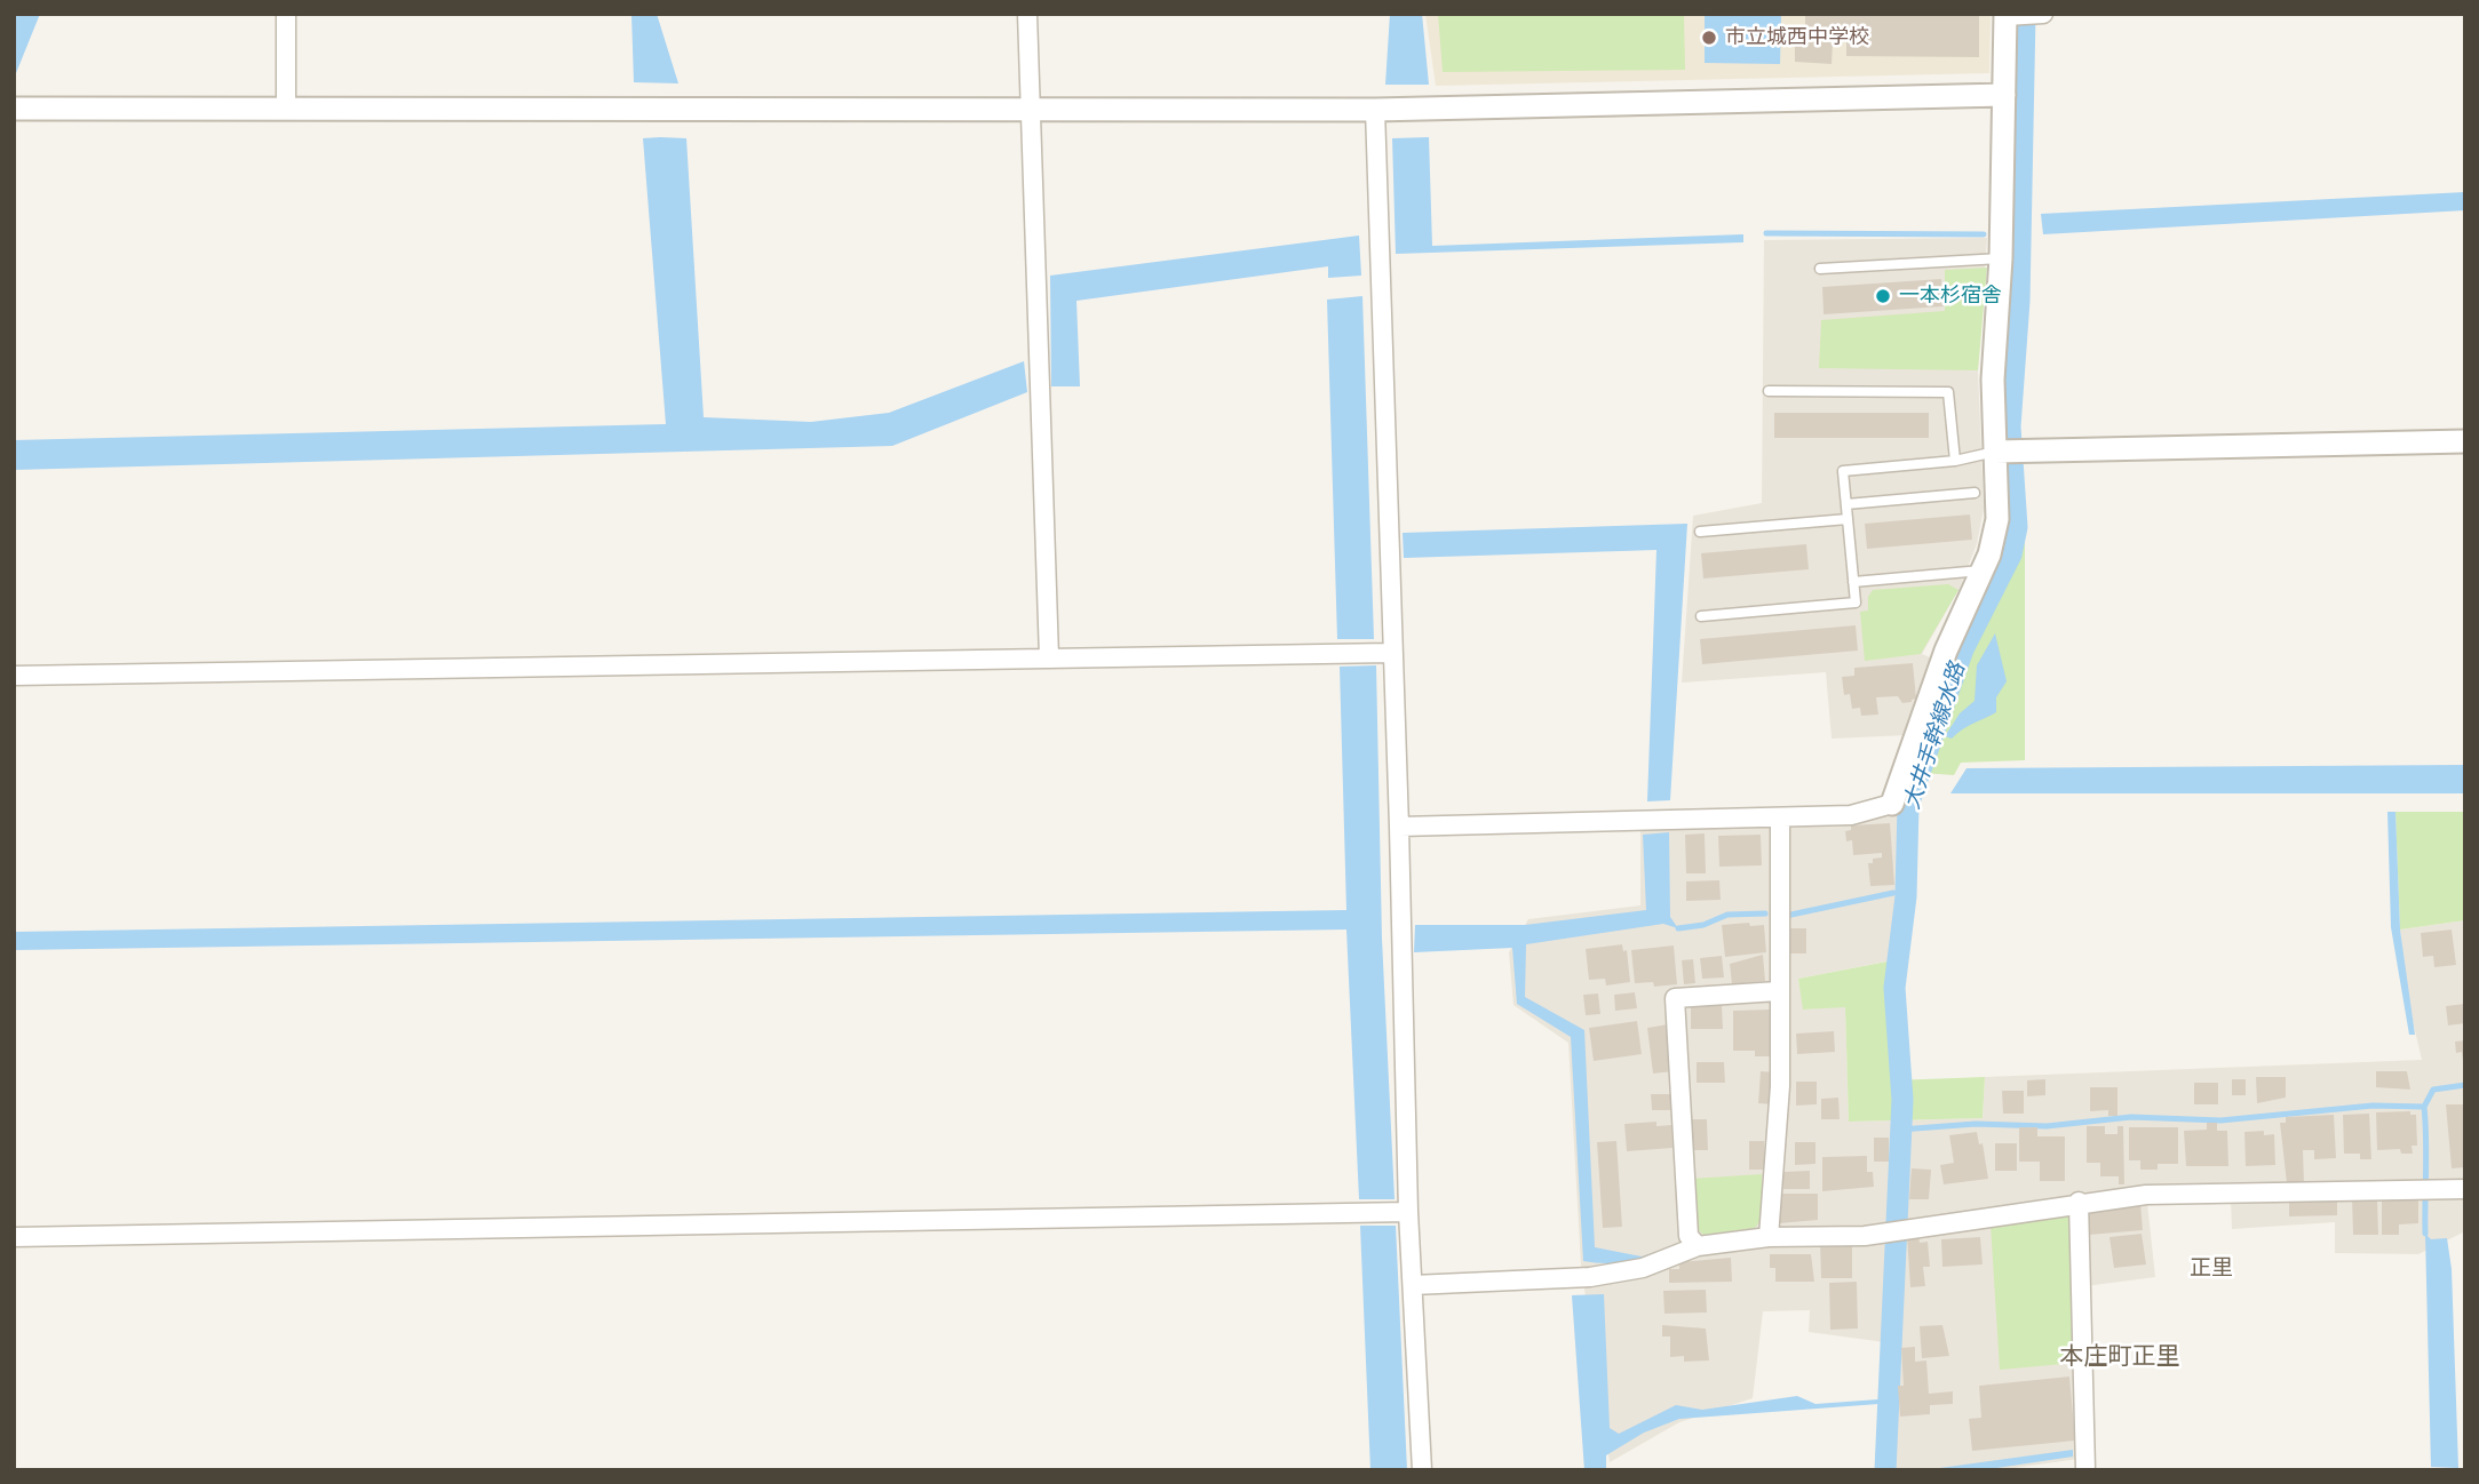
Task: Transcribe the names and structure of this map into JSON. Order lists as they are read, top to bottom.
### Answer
{
  "districts": ["正里", "本庄町正里"],
  "water": ["大井手幹線水路"],
  "places": ["市立城西中学校", "一本杉宿舎"]
}
